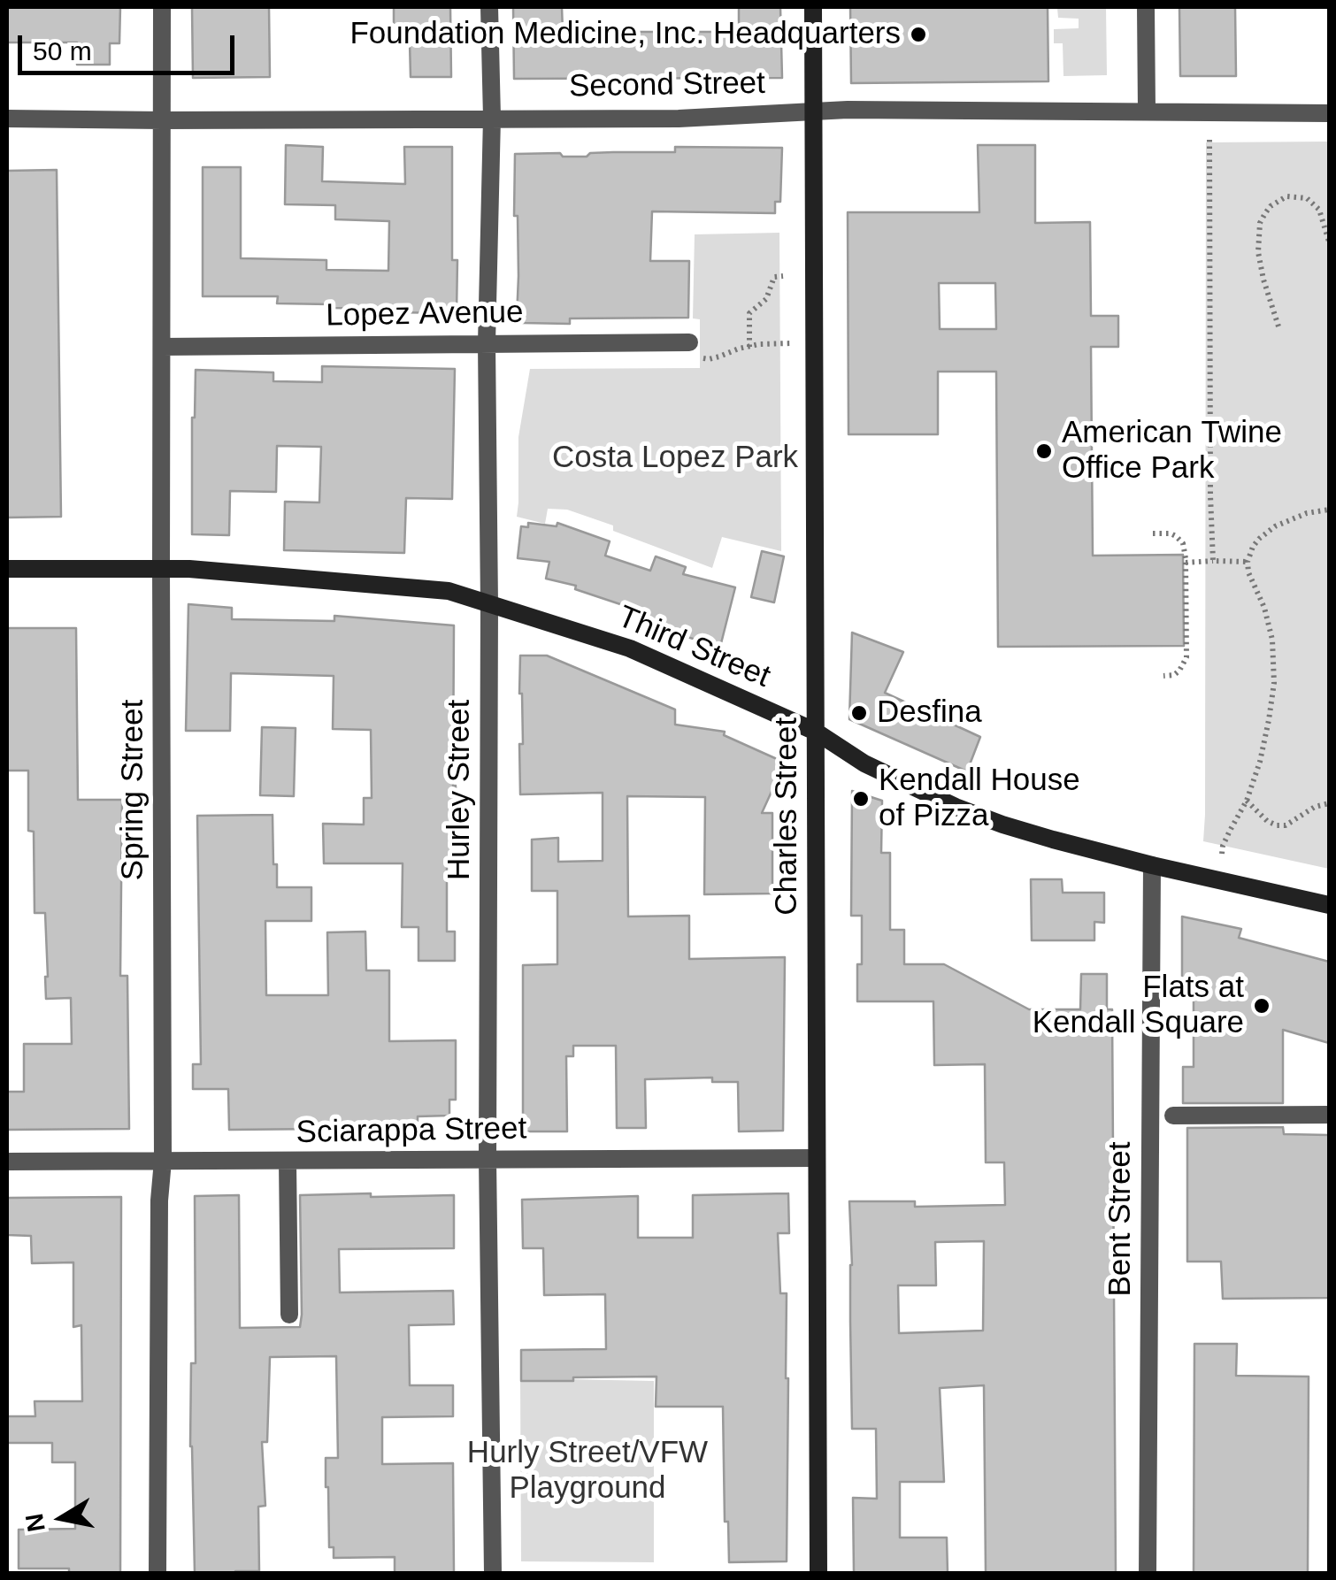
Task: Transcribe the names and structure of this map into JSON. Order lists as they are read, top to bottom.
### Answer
{
  "streets": {
    "street": [
      "Second Street",
      "Lopez Avenue",
      "Third Street",
      "Spring Street",
      "Hurley Street",
      "Charles Street",
      "Sciarappa Street",
      "Bent Street"
    ]
  },
  "crossings": [
    ["Second Street", "Spring Street"],
    ["Second Street", "Hurley Street"],
    ["Second Street", "Charles Street"],
    ["Lopez Avenue", "Spring Street"],
    ["Lopez Avenue", "Hurley Street"],
    ["Third Street", "Spring Street"],
    ["Third Street", "Hurley Street"],
    ["Third Street", "Charles Street"],
    ["Third Street", "Bent Street"],
    ["Spring Street", "Sciarappa Street"],
    ["Hurley Street", "Sciarappa Street"],
    ["Charles Street", "Sciarappa Street"]
  ],
  "parks": ["Costa Lopez Park", "Hurly Street/VFW Playground"],
  "places": [
    "Foundation Medicine, Inc. Headquarters",
    "American Twine Office Park",
    "Desfina",
    "Kendall House of Pizza",
    "Flats at Kendall Square"
  ],
  "scale_bar": "50 m",
  "north": "left"
}
